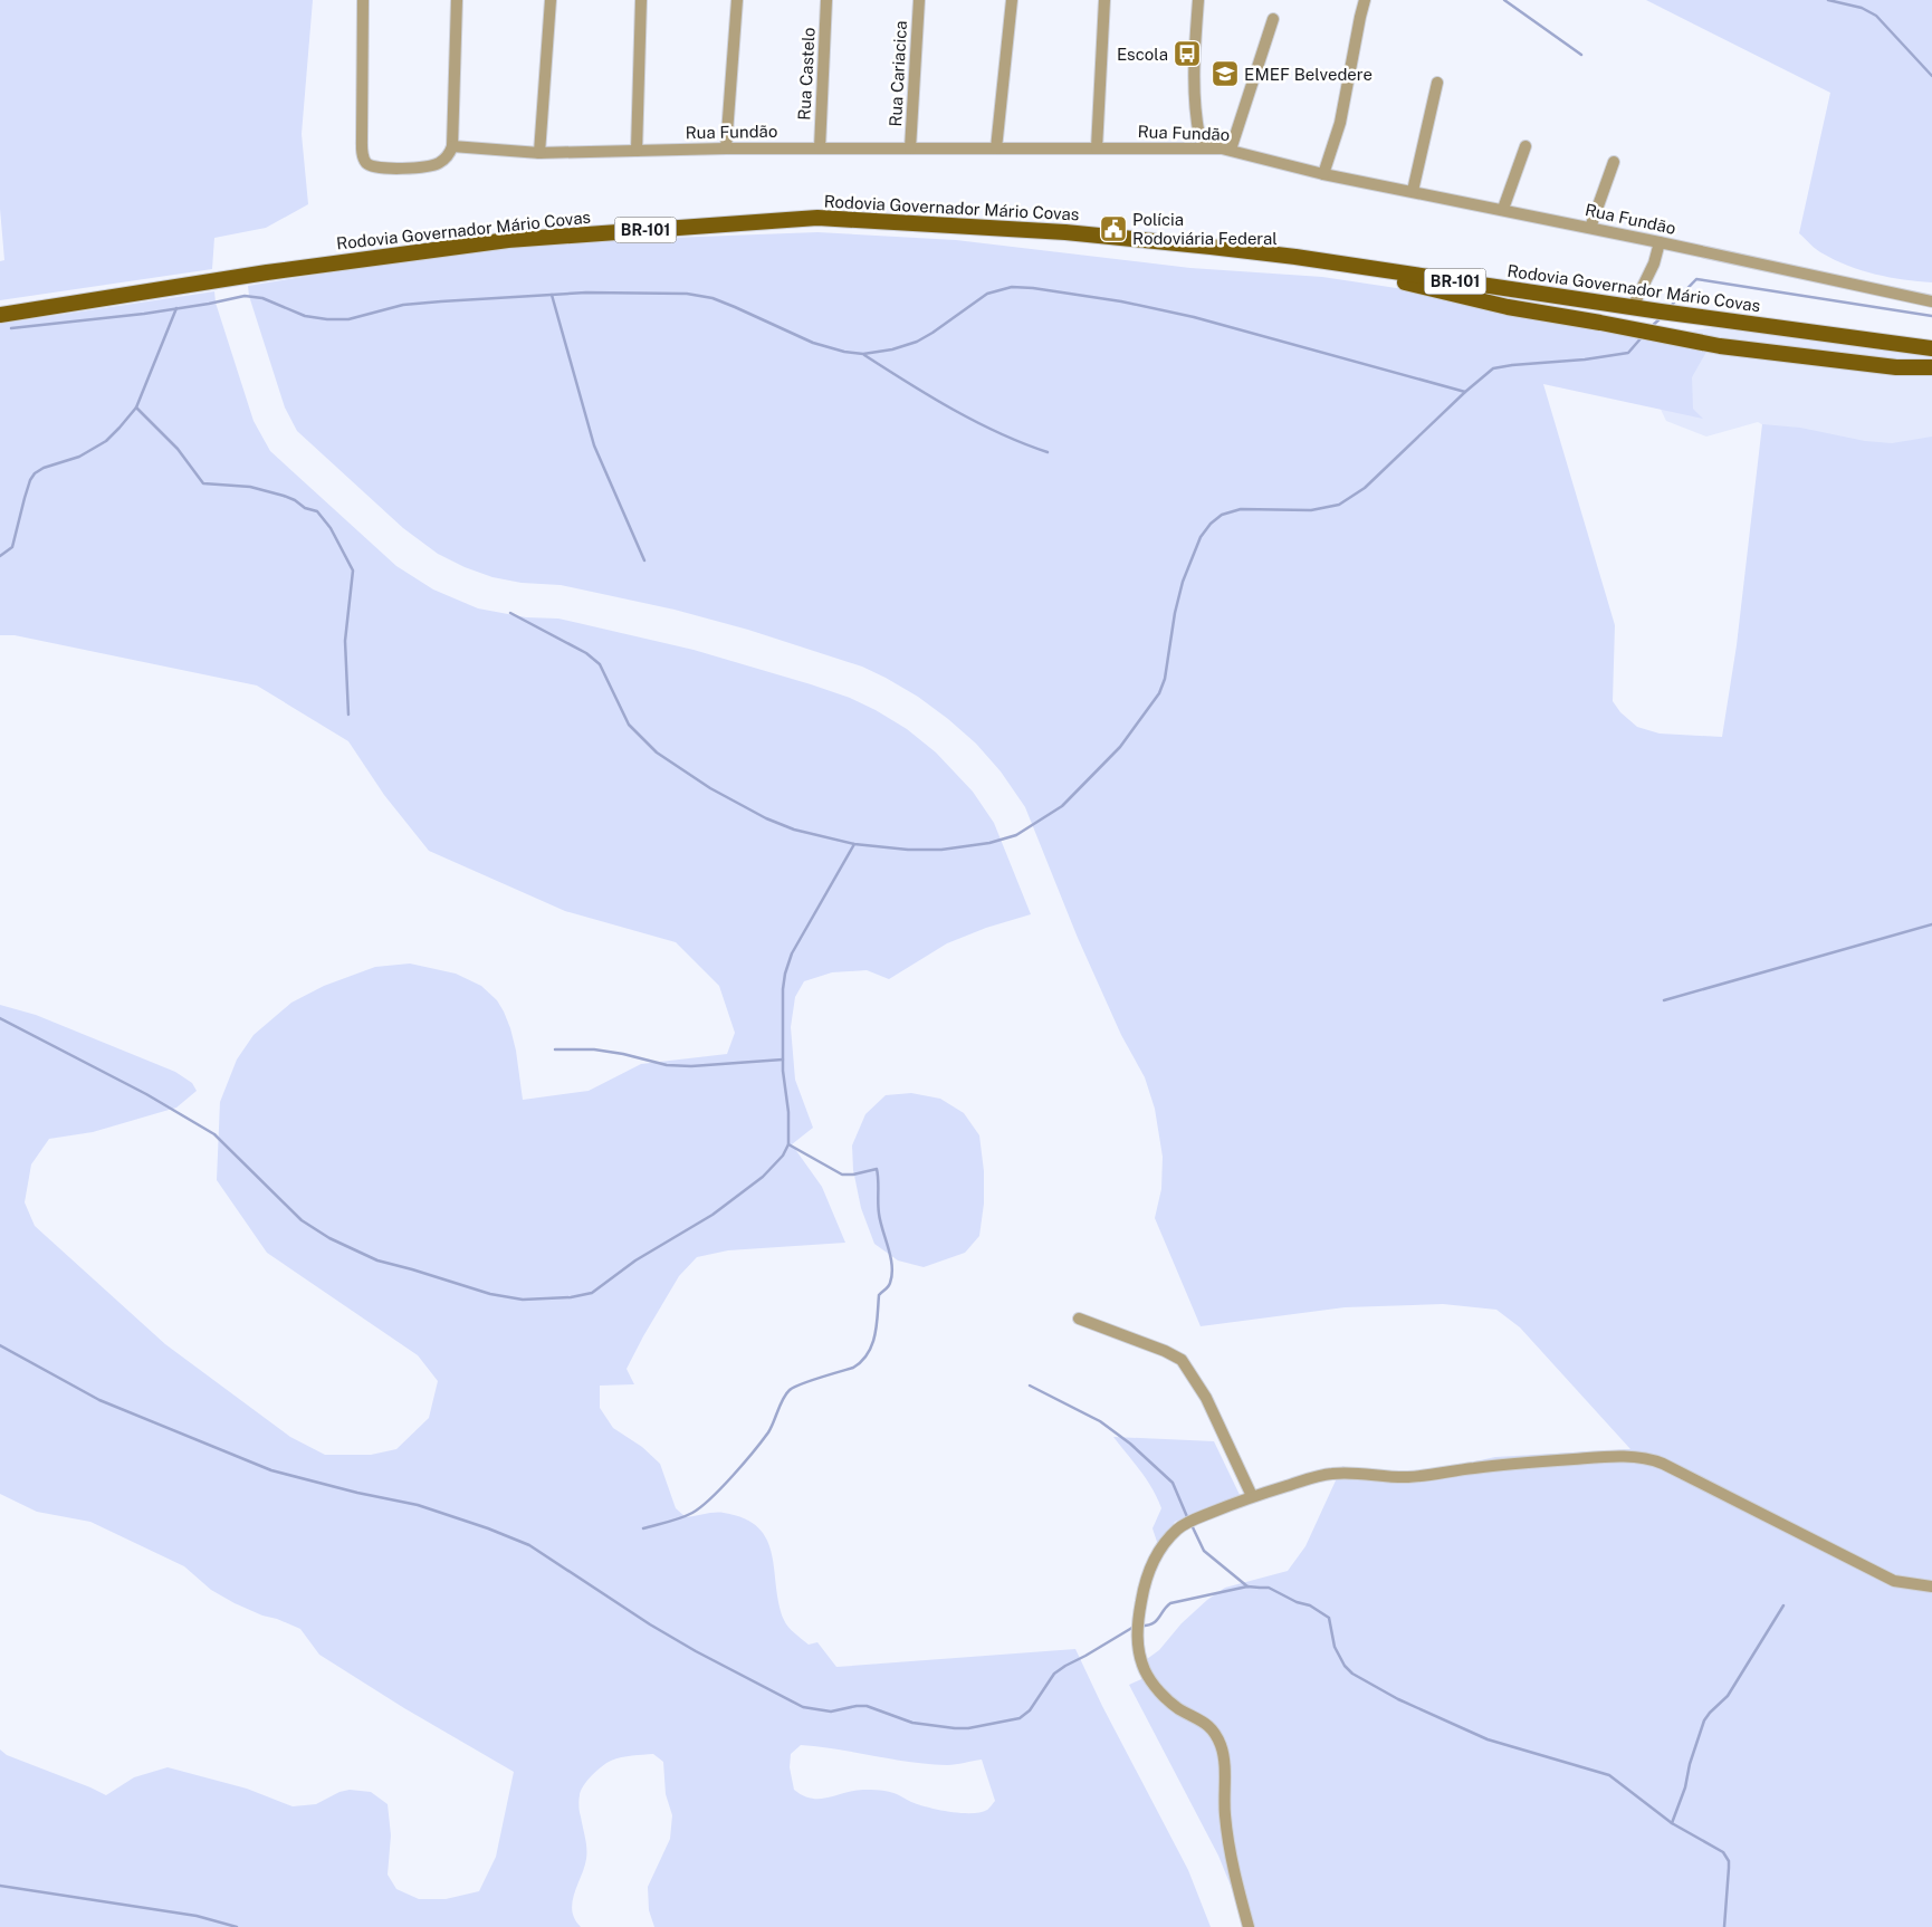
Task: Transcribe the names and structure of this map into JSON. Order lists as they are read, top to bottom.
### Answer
{
  "streets": {
    "main road": ["Rodovia Governador Mário Covas", "BR-101"],
    "street": ["Rua Castelo", "Rua Cariacica", "Rua Fundão"]
  },
  "crossings": [
    ["Rua Castelo", "Rua Fundão"],
    ["Rua Cariacica", "Rua Fundão"]
  ],
  "places": {
    "bus stop": ["Escola"],
    "school or university": ["EMEF Belvedere"],
    "public building": ["Polícia Rodoviária Federal"]
  }
}
